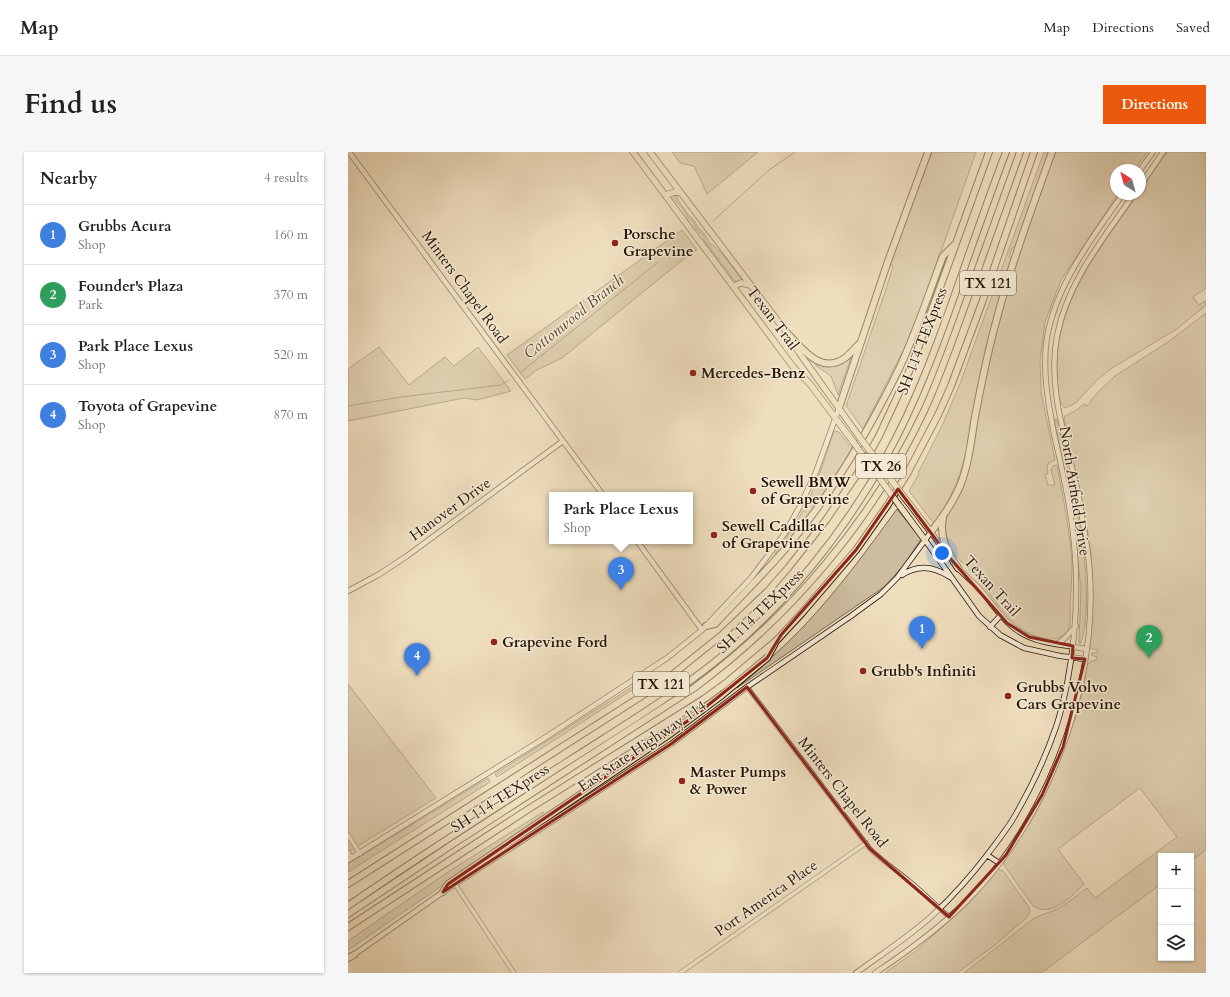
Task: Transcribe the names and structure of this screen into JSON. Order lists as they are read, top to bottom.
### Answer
{
  "streets": {
    "highway": ["TX 121", "SH 114 TEXpress"],
    "main road": [
      "Minters Chapel Road",
      "Texan Trail",
      "TX 26",
      "North Airfield Drive",
      "Hanover Drive",
      "East State Highway 114"
    ],
    "street": ["Port America Place"]
  },
  "crossings": [
    ["Minters Chapel Road", "North Airfield Drive"],
    ["Minters Chapel Road", "Hanover Drive"],
    ["Minters Chapel Road", "East State Highway 114"],
    ["Minters Chapel Road", "Port America Place"],
    ["Texan Trail", "North Airfield Drive"],
    ["Texan Trail", "East State Highway 114"]
  ],
  "water": ["Cottonwood Branch"],
  "places": [
    "Porsche Grapevine",
    "Mercedes-Benz",
    "Sewell BMW of Grapevine",
    "Sewell Cadillac of Grapevine",
    "Grapevine Ford",
    "Grubb's Infiniti",
    "Grubbs Volvo Cars Grapevine",
    "Master Pumps & Power"
  ],
  "north": "top left",
  "page": {
    "header": "Map",
    "nav": ["Map", "Directions", "Saved"],
    "title": "Find us",
    "buttons": "Directions",
    "heading": ["Nearby", "4 results"],
    "list": [
      {
        "mark": "1",
        "name": "Grubbs Acura",
        "note": "Shop",
        "value": "160 m"
      },
      {
        "mark": "2",
        "name": "Founder's Plaza",
        "note": "Park",
        "value": "370 m"
      },
      {
        "mark": "3",
        "name": "Park Place Lexus",
        "note": "Shop",
        "value": "520 m"
      },
      {
        "mark": "4",
        "name": "Toyota of Grapevine",
        "note": "Shop",
        "value": "870 m"
      }
    ],
    "popup": ["Park Place Lexus", "Shop"],
    "pins": [
      "3",
      "1",
      "2",
      "4"
    ],
    "map_buttons": ["+", "−"]
  }
}
